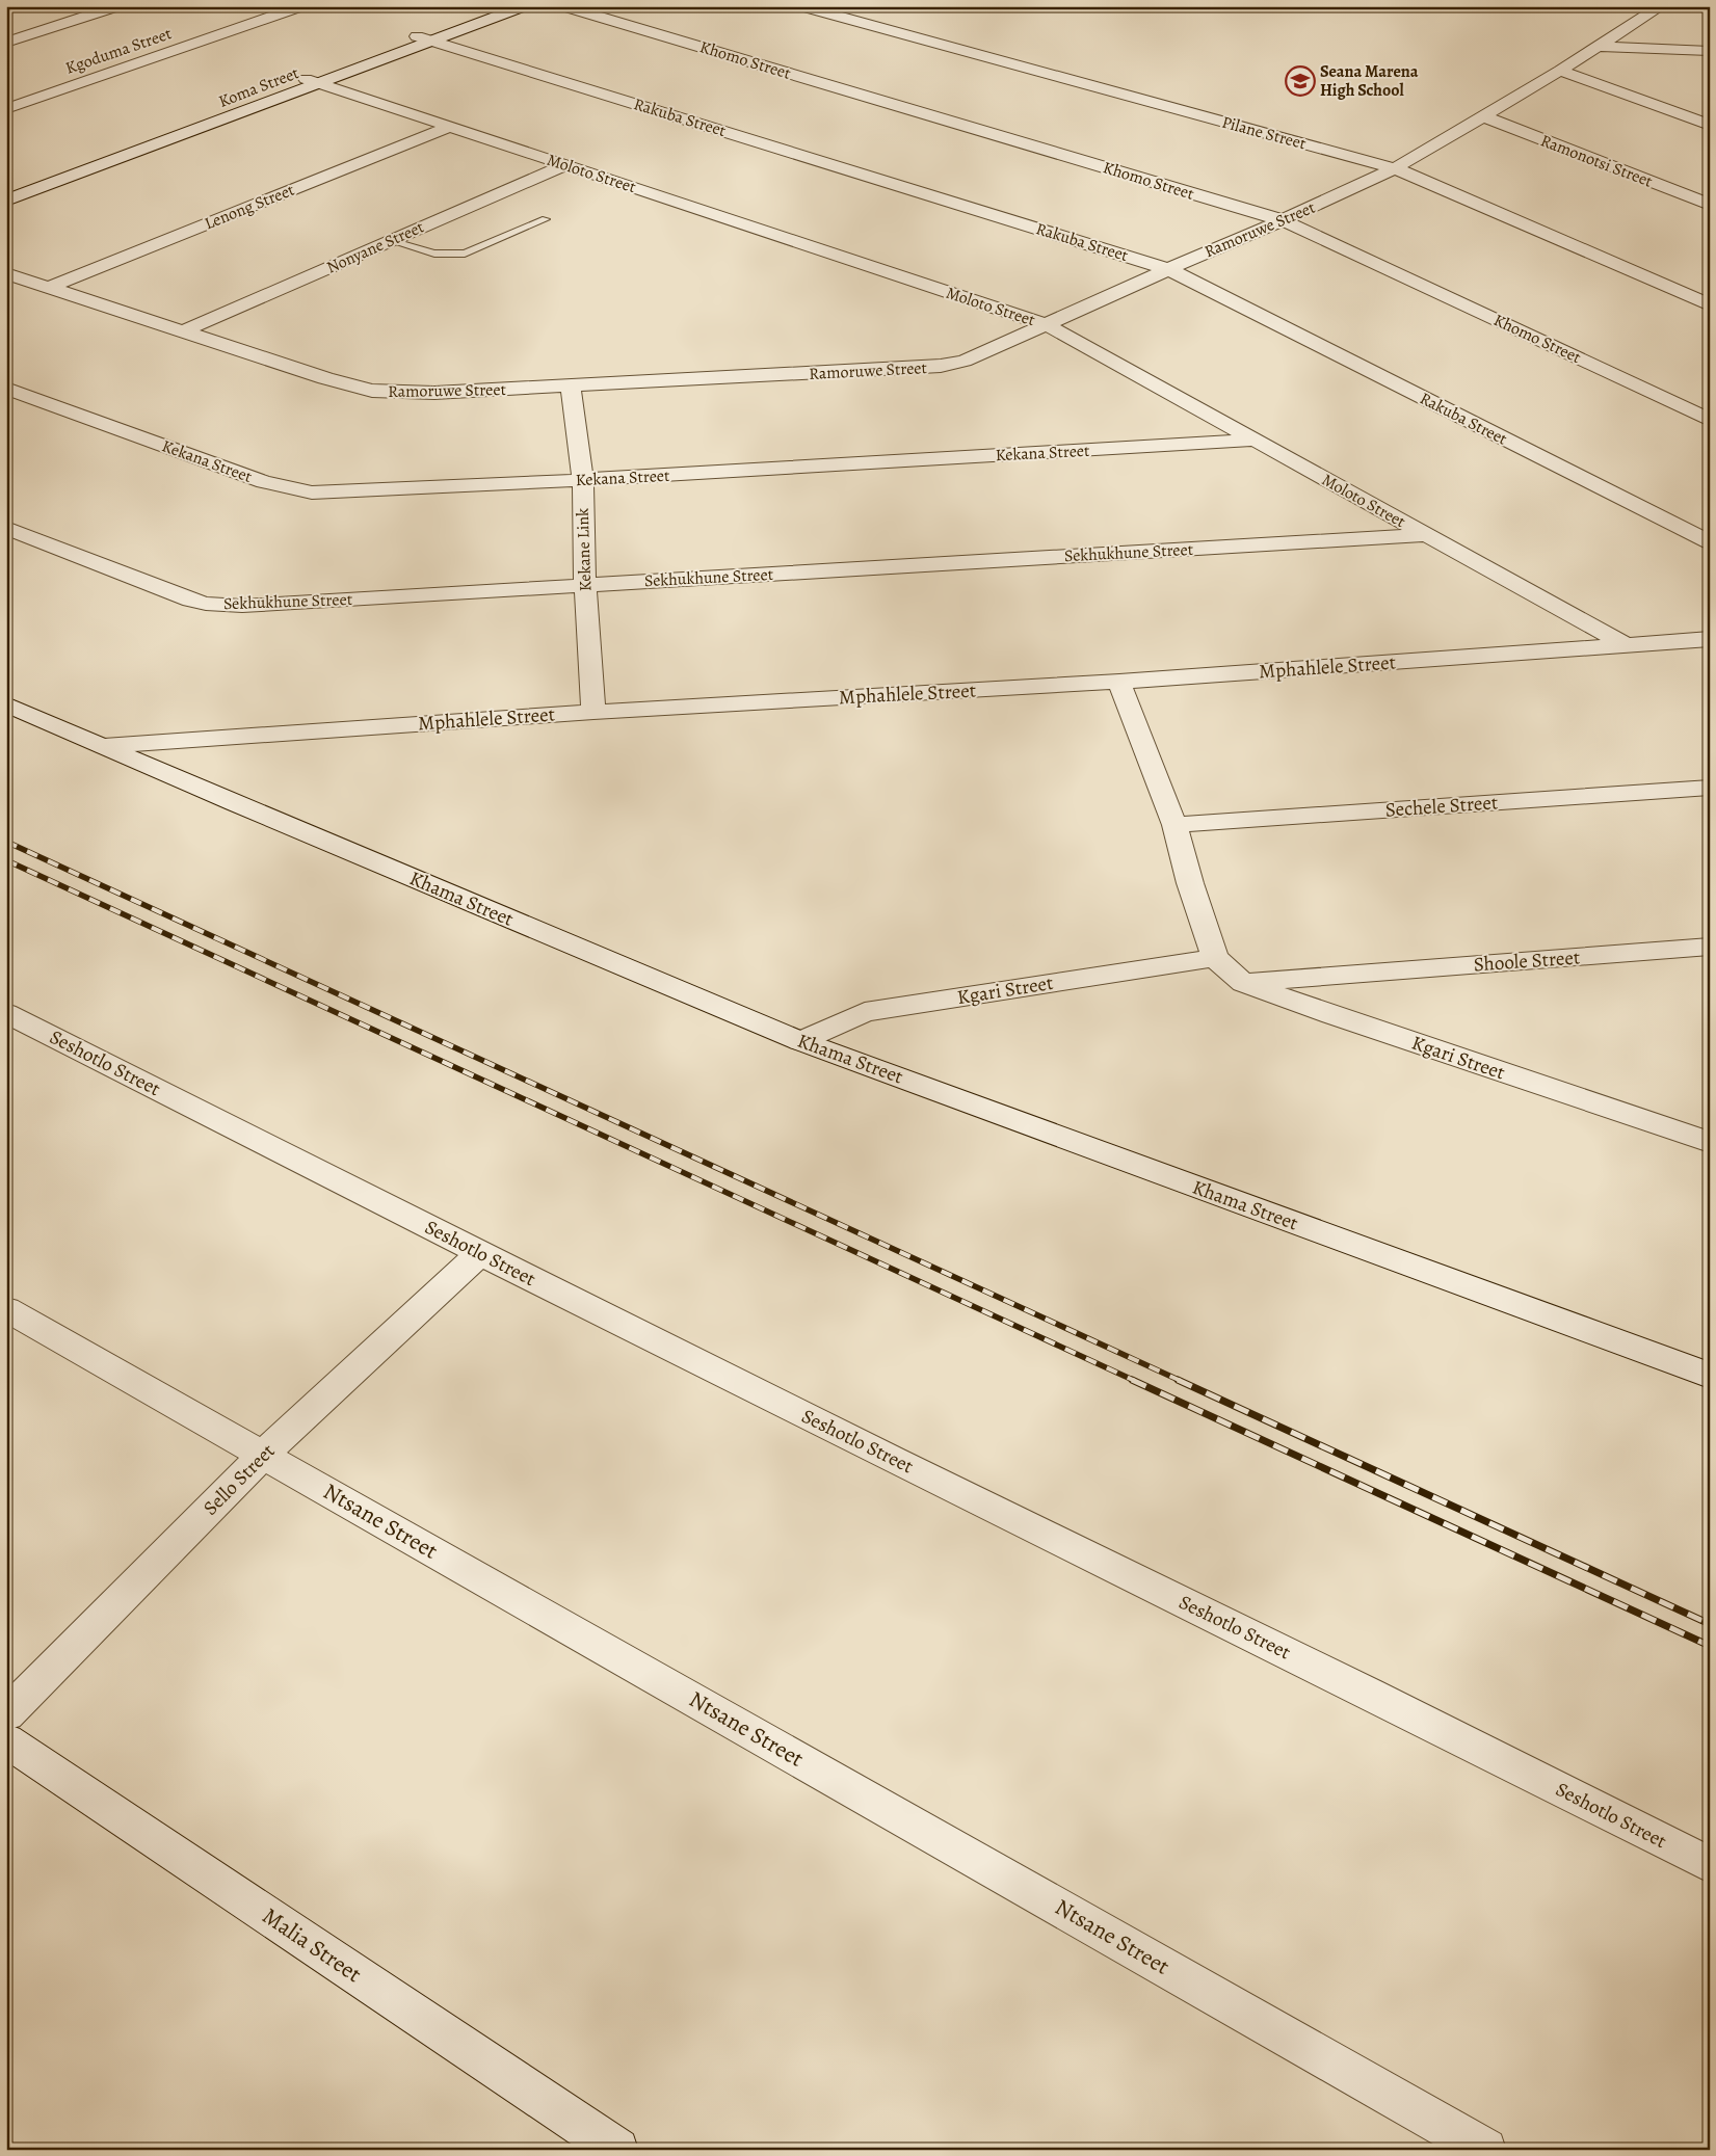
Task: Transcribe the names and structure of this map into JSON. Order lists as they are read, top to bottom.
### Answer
{
  "streets": {
    "street": [
      "Kgoduma Street",
      "Khomo Street",
      "Koma Street",
      "Rakuba Street",
      "Pilane Street",
      "Ramonotsi Street",
      "Moloto Street",
      "Lenong Street",
      "Ramoruwe Street",
      "Nonyane Street",
      "Kekana Street",
      "Kekane Link",
      "Sekhukhune Street",
      "Mphahlele Street",
      "Sechele Street",
      "Khama Street",
      "Shoole Street",
      "Kgari Street",
      "Seshotlo Street",
      "Sello Street",
      "Ntsane Street",
      "Malia Street"
    ]
  },
  "crossings": [
    ["Khomo Street", "Ramoruwe Street"],
    ["Koma Street", "Rakuba Street"],
    ["Koma Street", "Moloto Street"],
    ["Rakuba Street", "Ramoruwe Street"],
    ["Pilane Street", "Ramoruwe Street"],
    ["Ramonotsi Street", "Ramoruwe Street"],
    ["Moloto Street", "Lenong Street"],
    ["Moloto Street", "Ramoruwe Street"],
    ["Moloto Street", "Nonyane Street"],
    ["Moloto Street", "Kekana Street"],
    ["Moloto Street", "Sekhukhune Street"],
    ["Moloto Street", "Mphahlele Street"],
    ["Lenong Street", "Ramoruwe Street"],
    ["Ramoruwe Street", "Nonyane Street"],
    ["Ramoruwe Street", "Kekane Link"],
    ["Kekana Street", "Kekane Link"],
    ["Kekane Link", "Sekhukhune Street"],
    ["Kekane Link", "Mphahlele Street"],
    ["Mphahlele Street", "Khama Street"],
    ["Mphahlele Street", "Kgari Street"],
    ["Sechele Street", "Kgari Street"],
    ["Khama Street", "Kgari Street"],
    ["Shoole Street", "Kgari Street"],
    ["Seshotlo Street", "Sello Street"],
    ["Sello Street", "Ntsane Street"]
  ],
  "places": {
    "school or university": ["Seana Marena High School"]
  }
}
